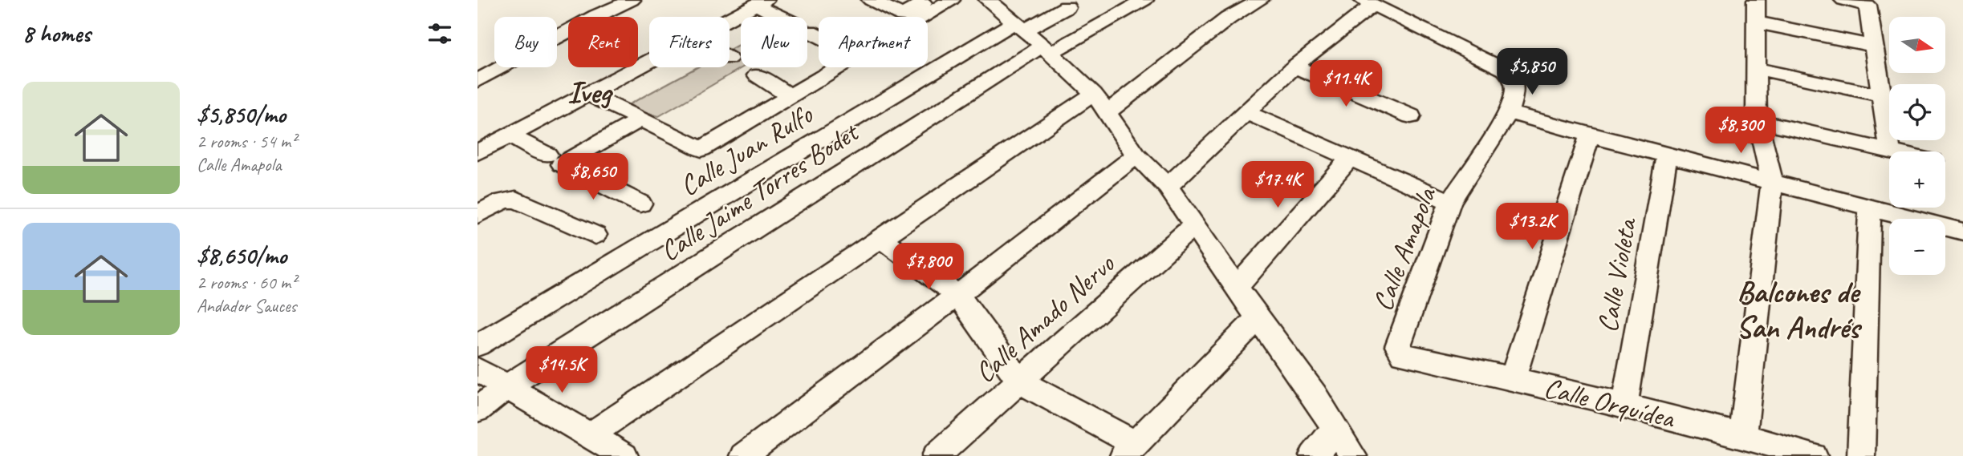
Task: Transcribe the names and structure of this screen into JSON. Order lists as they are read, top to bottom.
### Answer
{
  "streets": {
    "street": [
      "Calle Juan Rulfo",
      "Calle Jaime Torres Bodet",
      "Calle Amapola",
      "Calle Violeta",
      "Calle Amado Nervo",
      "Calle Orquídea"
    ]
  },
  "crossings": [
    ["Calle Amapola", "Calle Orquídea"],
    ["Calle Violeta", "Calle Orquídea"]
  ],
  "districts": ["Iveg", "Balcones de San Andrés"],
  "north": "right",
  "page": {
    "heading": "8 homes",
    "map_buttons": ["+", "−"],
    "chip": [
      "Buy",
      "Rent",
      "Filters",
      "New",
      "Apartment"
    ],
    "price": [
      "$5,850",
      "$11.4K",
      "$8,300",
      "$8,650",
      "$17.4K",
      "$13.2K",
      "$7,800",
      "$14.5K"
    ],
    "list": [
      {
        "name": "$5,850/mo",
        "note": "2 rooms · 54 m² · Calle Amapola"
      },
      {
        "name": "$8,650/mo",
        "note": "2 rooms · 60 m² · Andador Sauces"
      }
    ]
  }
}
